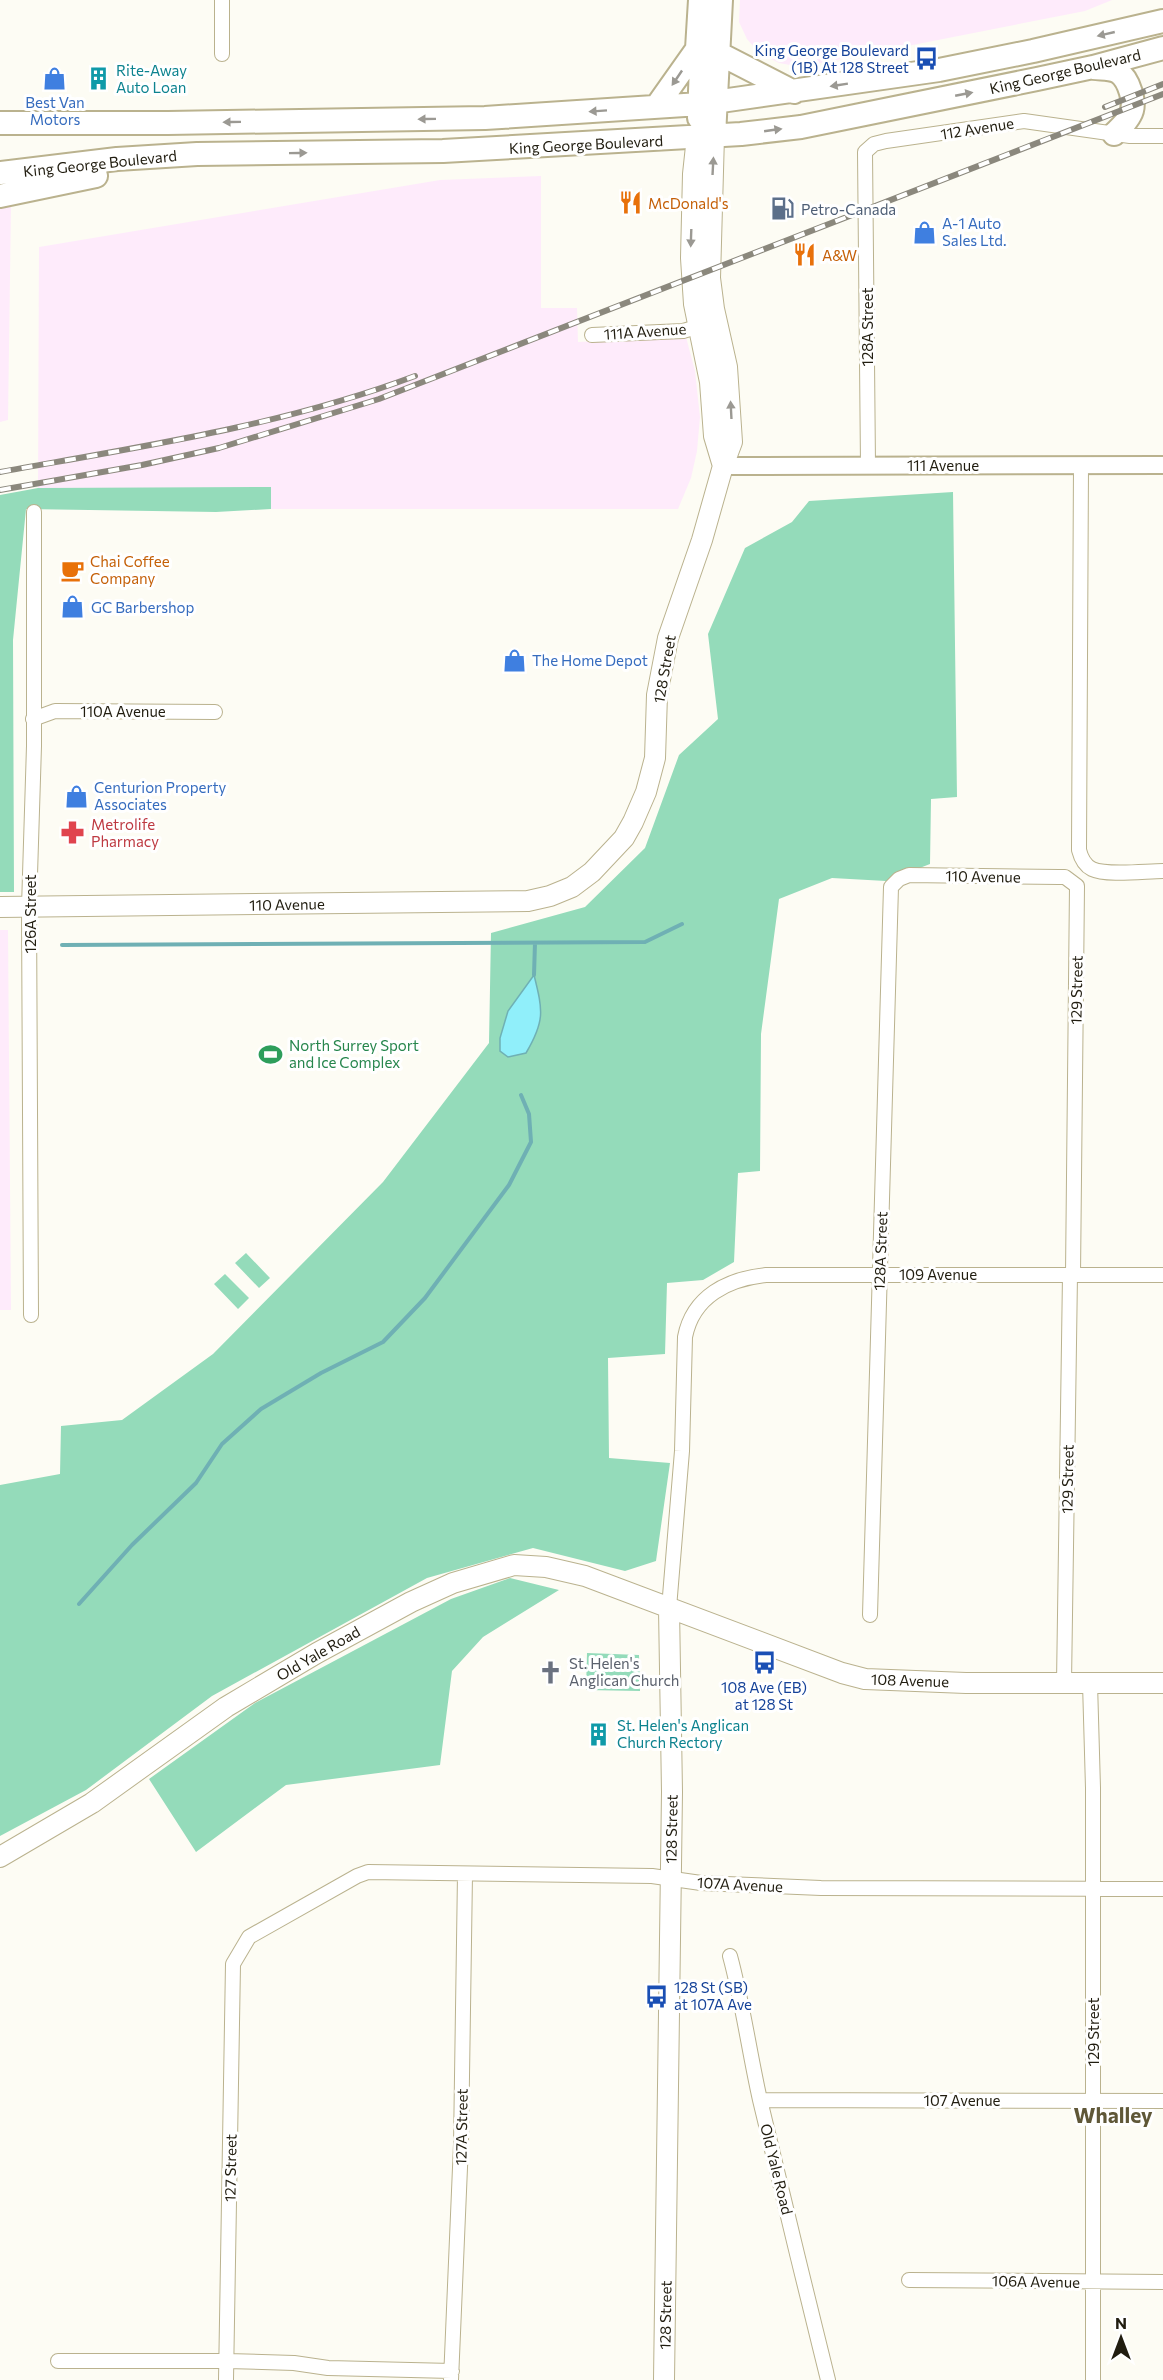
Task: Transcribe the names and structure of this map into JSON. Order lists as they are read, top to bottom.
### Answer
{
  "streets": {
    "main road": [
      "King George Boulevard",
      "128 Street",
      "110 Avenue",
      "Old Yale Road",
      "108 Avenue"
    ],
    "street": [
      "112 Avenue",
      "128A Street",
      "111A Avenue",
      "111 Avenue",
      "110A Avenue",
      "126A Street",
      "129 Street",
      "109 Avenue",
      "107A Avenue",
      "107 Avenue",
      "127A Street",
      "127 Street",
      "106A Avenue"
    ]
  },
  "crossings": [
    ["King George Boulevard", "128 Street"],
    ["112 Avenue", "128A Street"],
    ["128A Street", "111 Avenue"],
    ["128A Street", "110 Avenue"],
    ["128A Street", "109 Avenue"],
    ["111A Avenue", "128 Street"],
    ["111 Avenue", "128 Street"],
    ["128 Street", "110 Avenue"],
    ["128 Street", "109 Avenue"],
    ["128 Street", "Old Yale Road"],
    ["128 Street", "108 Avenue"],
    ["128 Street", "107A Avenue"],
    ["110A Avenue", "126A Street"],
    ["110 Avenue", "126A Street"],
    ["110 Avenue", "129 Street"],
    ["129 Street", "109 Avenue"],
    ["129 Street", "108 Avenue"],
    ["129 Street", "107A Avenue"],
    ["129 Street", "107 Avenue"],
    ["129 Street", "106A Avenue"],
    ["Old Yale Road", "108 Avenue"],
    ["Old Yale Road", "107 Avenue"],
    ["107A Avenue", "127A Street"],
    ["107A Avenue", "127 Street"]
  ],
  "districts": ["Whalley"],
  "places": {
    "bus stop": ["King George Boulevard (1B) At 128 Street", "108 Ave (EB) at 128 St", "128 St (SB) at 107A Ave"],
    "shop": [
      "Best Van Motors",
      "A-1 Auto Sales Ltd.",
      "GC Barbershop",
      "The Home Depot",
      "Centurion Property Associates"
    ],
    "building": ["Rite-Away Auto Loan", "St. Helen's Anglican Church Rectory"],
    "restaurant": ["McDonald's", "A&W"],
    "fuel station": ["Petro-Canada"],
    "cafe": ["Chai Coffee Company"],
    "pharmacy": ["Metrolife Pharmacy"],
    "sports": ["North Surrey Sport and Ice Complex"],
    "church": ["St. Helen's Anglican Church"]
  },
  "north": "top"
}
